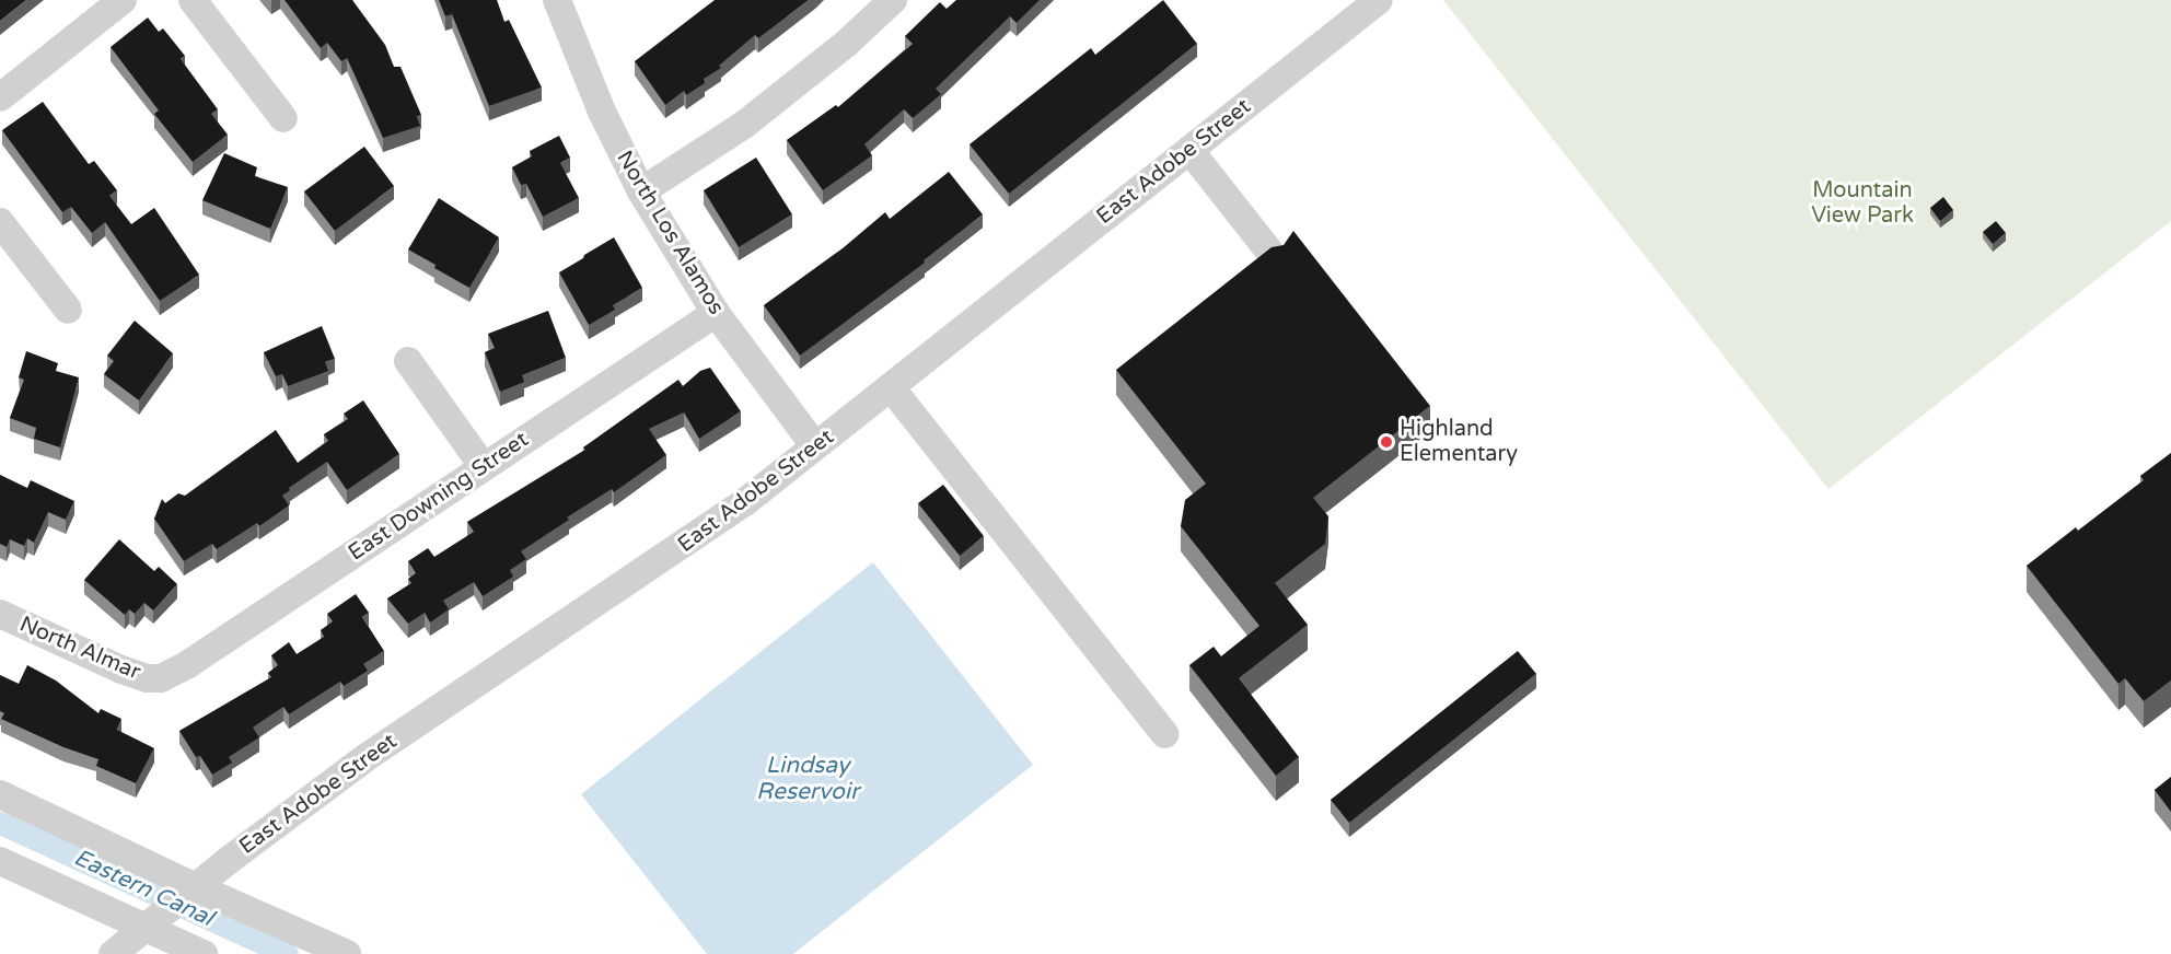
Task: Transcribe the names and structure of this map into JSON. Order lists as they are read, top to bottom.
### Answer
{
  "streets": {
    "street": [
      "East Adobe Street",
      "North Los Alamos",
      "East Downing Street",
      "North Almar"
    ]
  },
  "crossings": [
    ["East Adobe Street", "North Los Alamos"],
    ["North Los Alamos", "East Downing Street"],
    ["East Downing Street", "North Almar"]
  ],
  "water": ["Lindsay Reservoir", "Eastern Canal"],
  "parks": ["Mountain View Park"],
  "places": ["Highland Elementary"]
}
